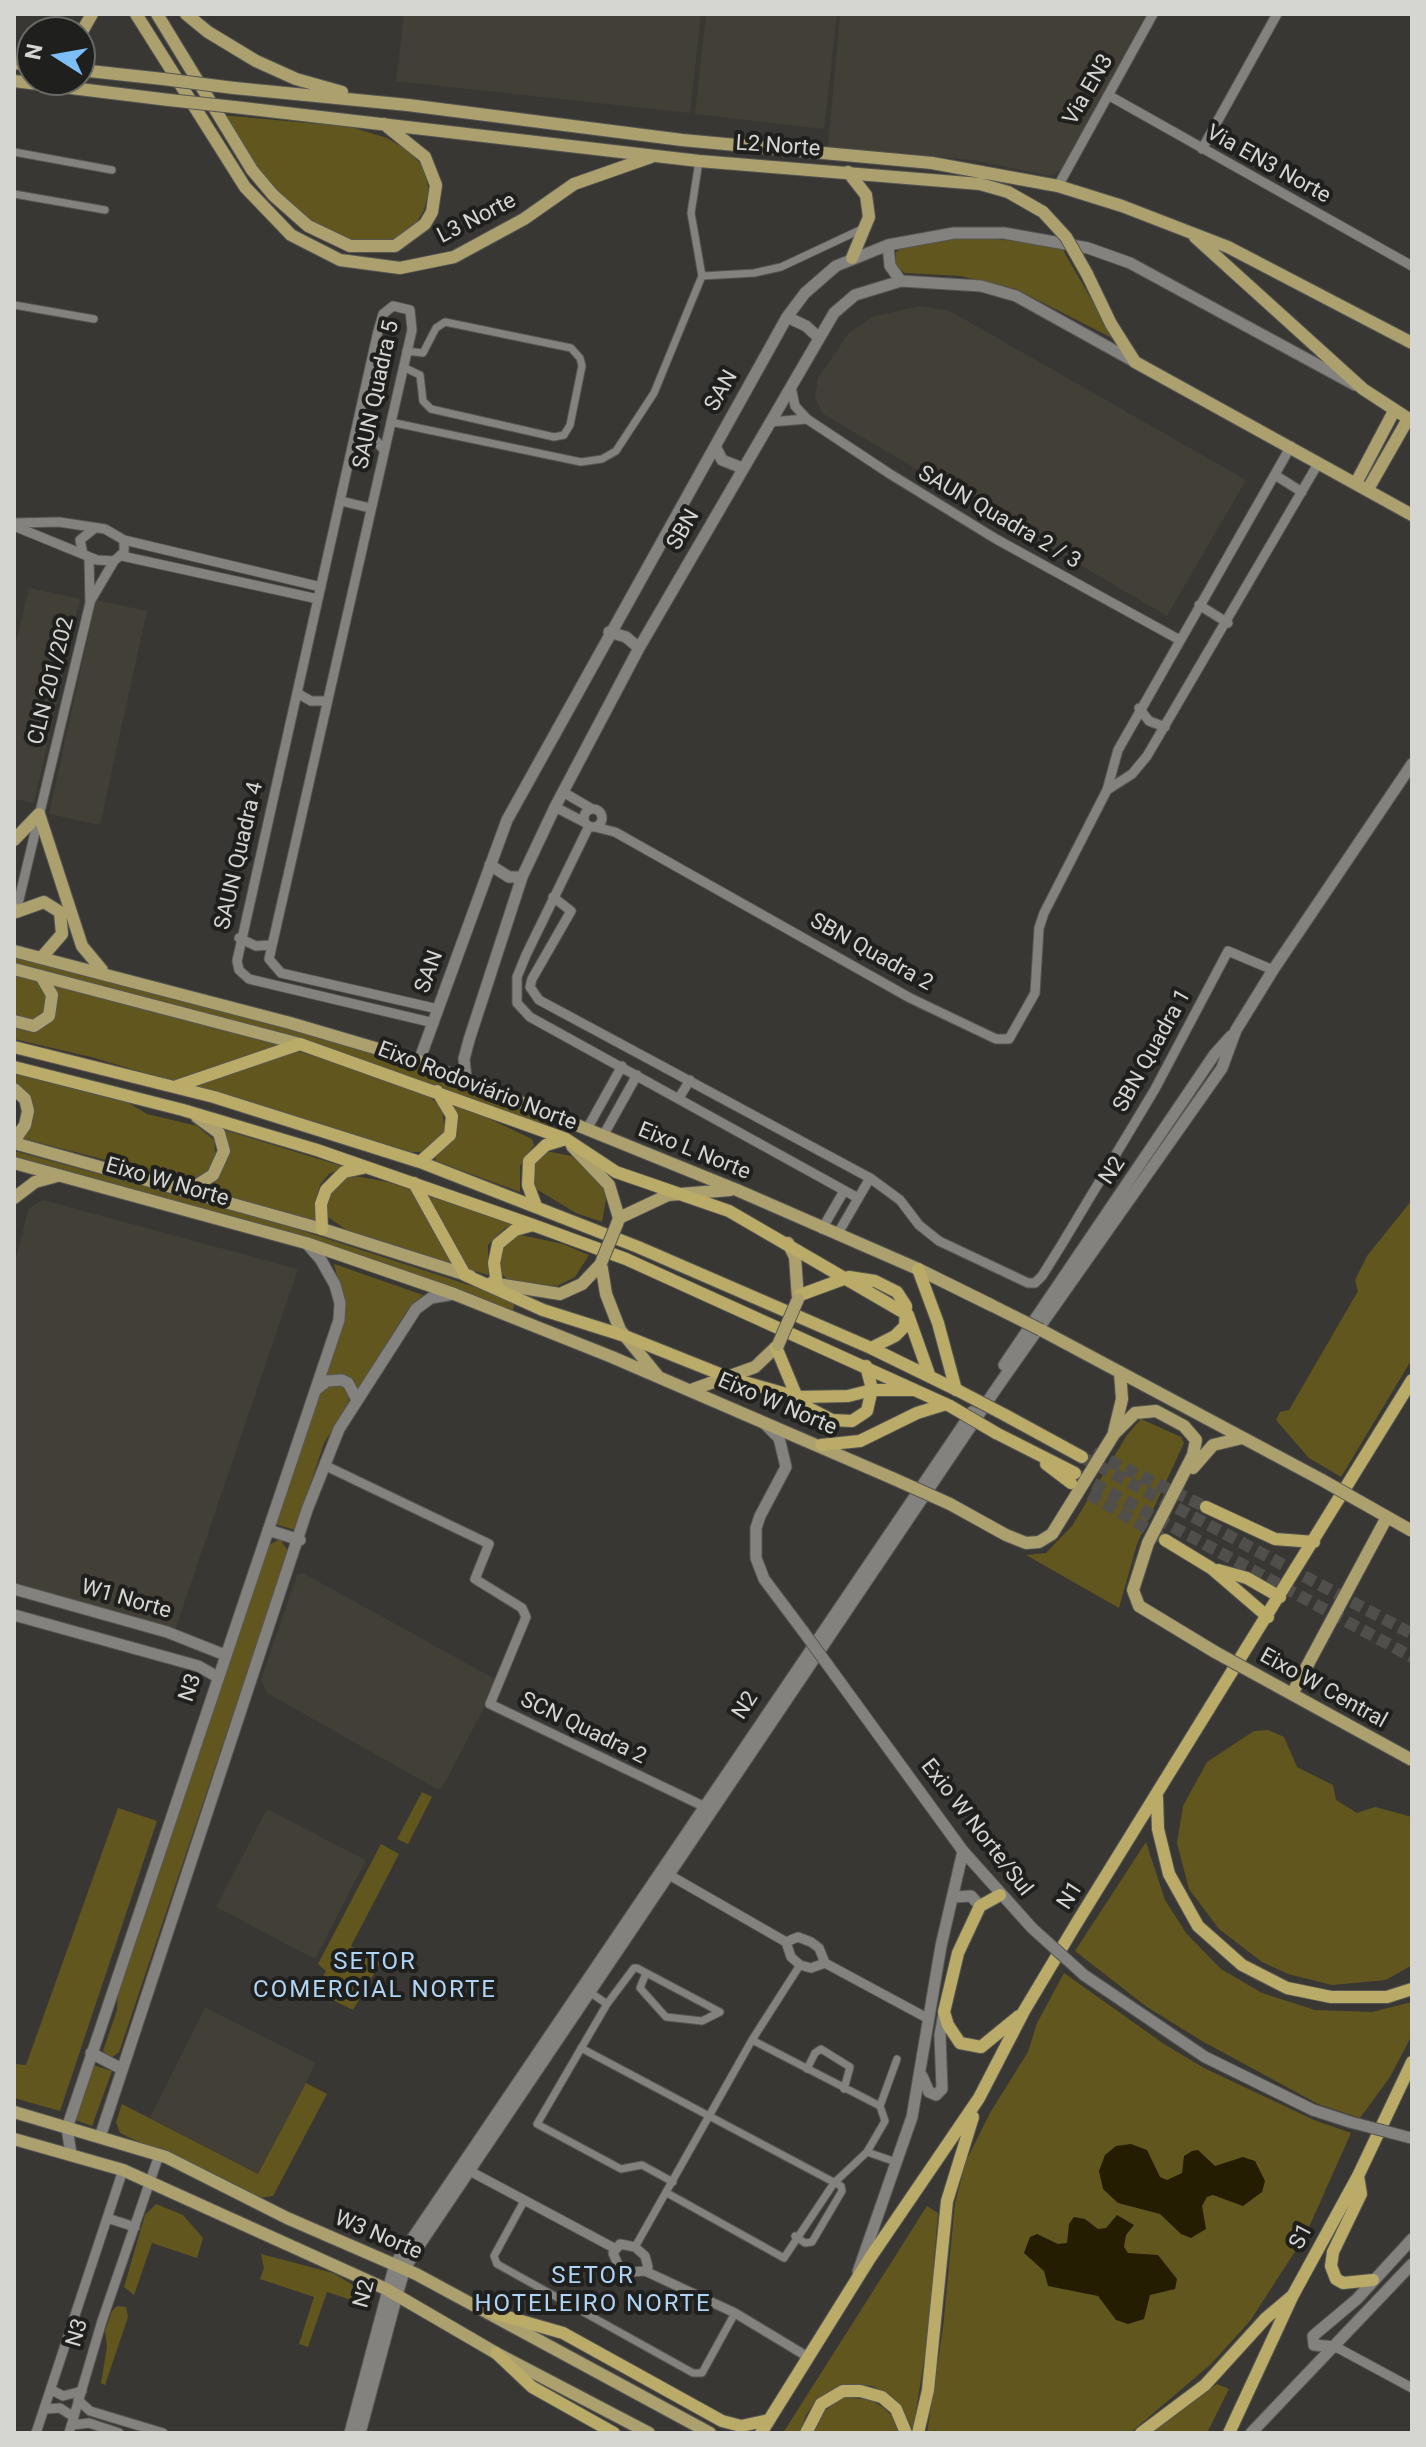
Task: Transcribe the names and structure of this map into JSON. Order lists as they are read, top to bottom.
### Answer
{
  "streets": {
    "highway": ["Eixo Rodoviário Norte", "N1", "S1"],
    "main road": [
      "L2 Norte",
      "L3 Norte",
      "SAN",
      "SBN",
      "Eixo L Norte",
      "N2",
      "Eixo W Norte",
      "W1 Norte",
      "N3",
      "Eixo W Central",
      "Exio W Norte/Sul",
      "W3 Norte"
    ],
    "street": [
      "Via EN3",
      "Via EN3 Norte",
      "SAUN Quadra 5",
      "SAUN Quadra 2 / 3",
      "CLN 201/202",
      "SAUN Quadra 4",
      "SBN Quadra 2",
      "SBN Quadra 1",
      "SCN Quadra 2"
    ]
  },
  "crossings": [
    ["Via EN3", "L2 Norte"],
    ["Via EN3", "Via EN3 Norte"],
    ["L2 Norte", "L3 Norte"],
    ["L2 Norte", "SAN"],
    ["L2 Norte", "SBN"],
    ["SAN", "SAUN Quadra 4"],
    ["SAN", "Eixo L Norte"],
    ["SAUN Quadra 5", "SAUN Quadra 4"],
    ["SBN", "SBN Quadra 2"],
    ["SBN", "Eixo L Norte"],
    ["SBN Quadra 1", "N2"],
    ["Eixo Rodoviário Norte", "Eixo W Norte"],
    ["N2", "SCN Quadra 2"],
    ["N2", "W3 Norte"],
    ["Eixo W Norte", "N3"],
    ["Eixo W Norte", "Eixo W Central"],
    ["Eixo W Norte", "Exio W Norte/Sul"],
    ["W1 Norte", "N3"],
    ["N3", "W3 Norte"]
  ],
  "districts": ["SETOR COMERCIAL NORTE", "SETOR HOTELEIRO NORTE"],
  "north": "left"
}
